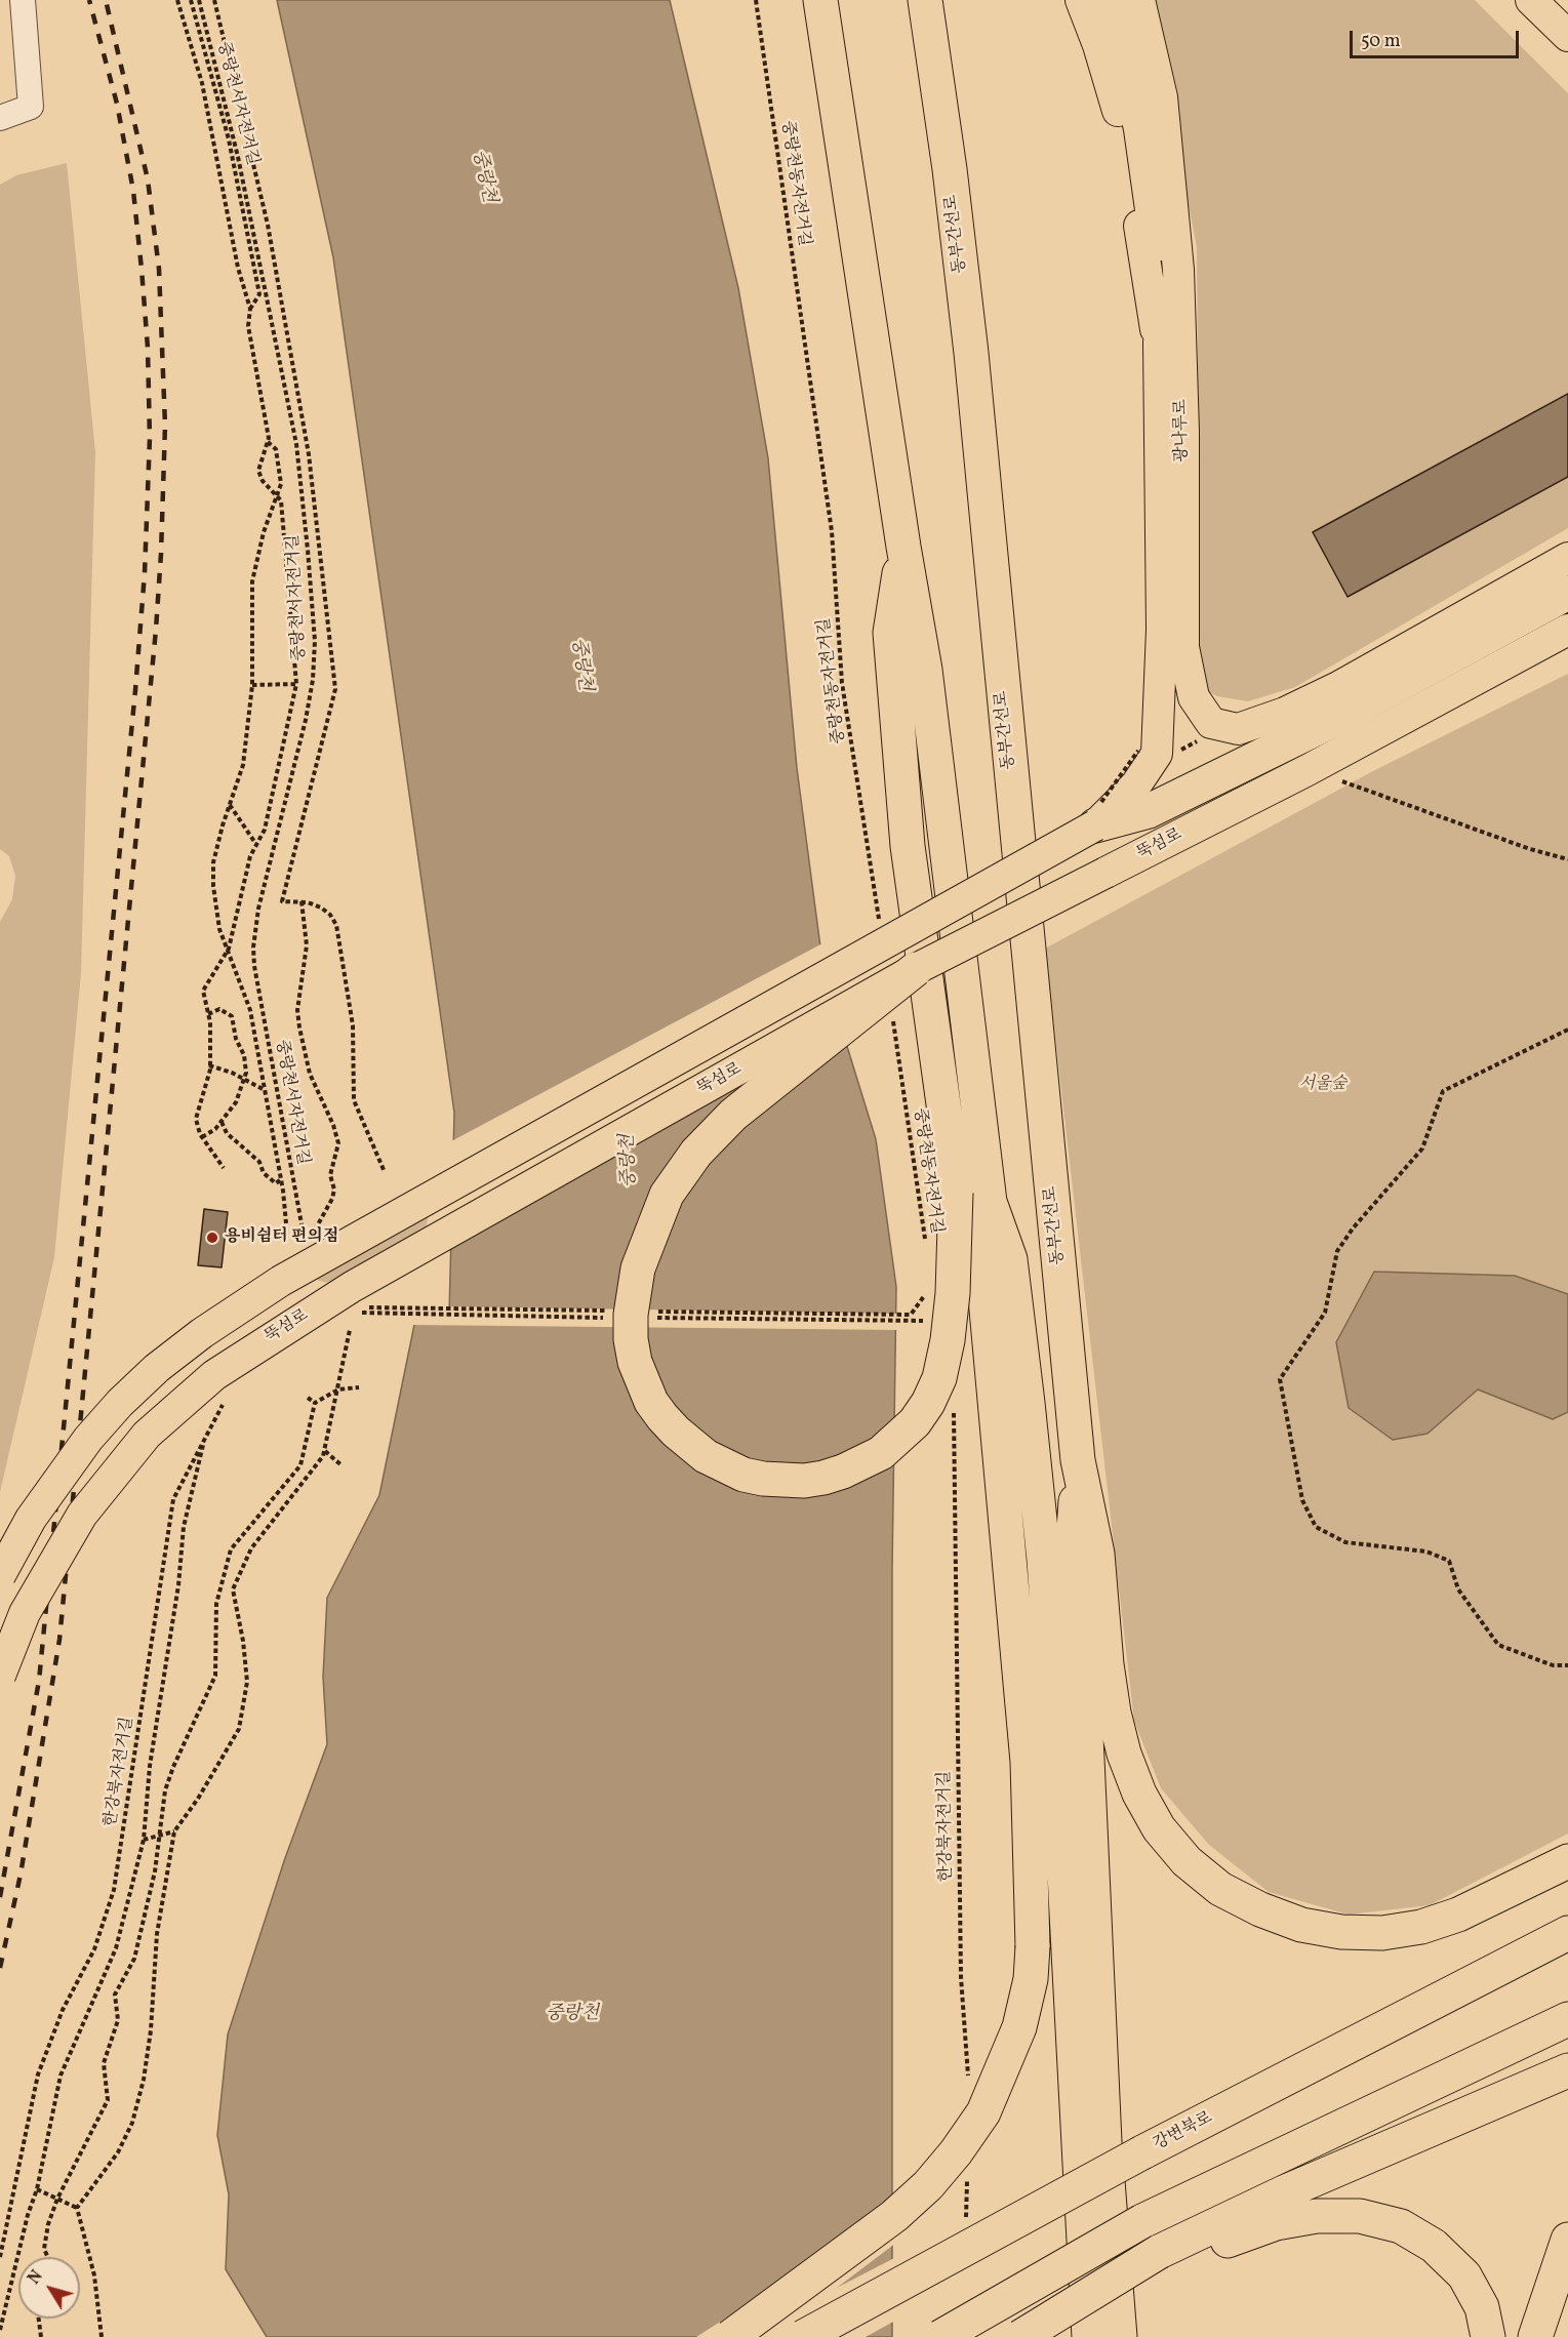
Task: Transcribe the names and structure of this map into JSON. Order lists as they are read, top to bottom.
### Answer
{
  "streets": {
    "highway": ["동부간선로", "강변북로"],
    "main road": ["광나루로", "뚝섬로"],
    "path": ["중랑천서자전거길", "중랑천동자전거길", "한강북자전거길"]
  },
  "water": ["중랑천"],
  "parks": ["서울숲"],
  "places": ["용비쉼터 편의점"],
  "scale_bar": "50 m",
  "north": "top left"
}
